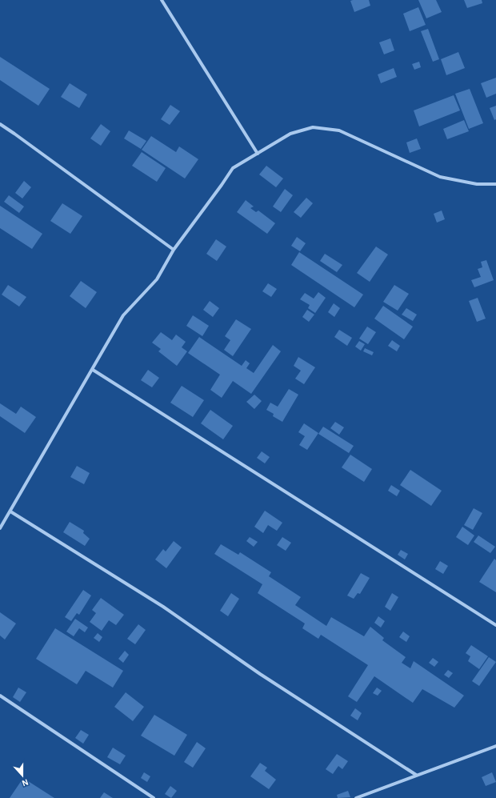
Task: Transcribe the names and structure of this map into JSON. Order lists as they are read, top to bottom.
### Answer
{
  "north": "bottom"
}
